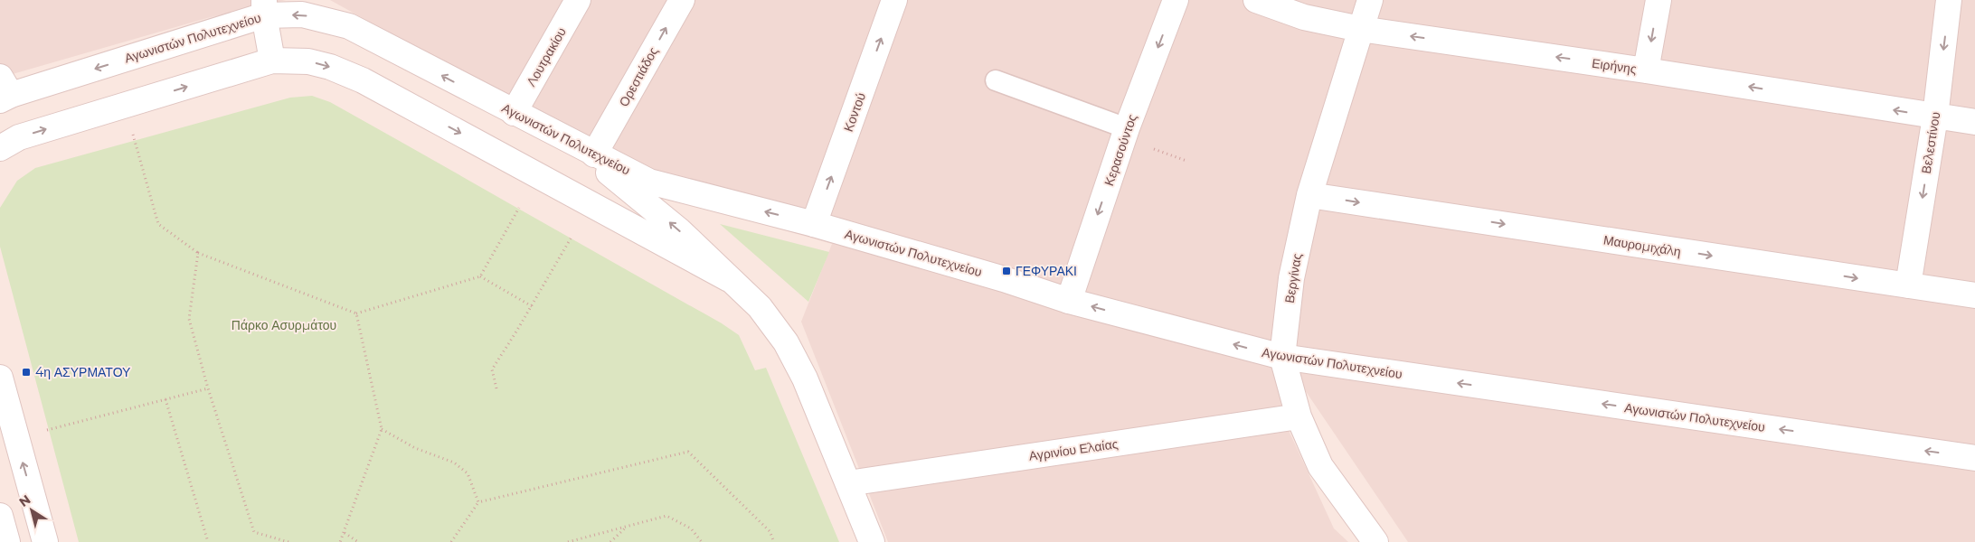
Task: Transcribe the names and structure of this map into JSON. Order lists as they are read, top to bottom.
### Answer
{
  "streets": {
    "street": [
      "Αγωνιστών Πολυτεχνείου",
      "Λουτρακίου",
      "Ειρήνης",
      "Ορεστιάδος",
      "Κοντού",
      "Βελεστίνου",
      "Κερασούντος",
      "Μαυρομιχάλη",
      "Βεργίνας",
      "Αγρινίου Ελαίας"
    ]
  },
  "crossings": [
    ["Αγωνιστών Πολυτεχνείου", "Λουτρακίου"],
    ["Αγωνιστών Πολυτεχνείου", "Ορεστιάδος"],
    ["Αγωνιστών Πολυτεχνείου", "Κοντού"],
    ["Αγωνιστών Πολυτεχνείου", "Κερασούντος"],
    ["Αγωνιστών Πολυτεχνείου", "Βεργίνας"],
    ["Ειρήνης", "Βελεστίνου"],
    ["Ειρήνης", "Βεργίνας"],
    ["Βελεστίνου", "Μαυρομιχάλη"],
    ["Μαυρομιχάλη", "Βεργίνας"],
    ["Βεργίνας", "Αγρινίου Ελαίας"]
  ],
  "one_way": [
    "Ειρήνης",
    "Ορεστιάδος",
    "Κοντού",
    "Βελεστίνου",
    "Κερασούντος",
    "Μαυρομιχάλη"
  ],
  "parks": ["Πάρκο Ασυρμάτου"],
  "places": {
    "transit": ["ΓΕΦΥΡΑΚΙ", "4η ΑΣΥΡΜΑΤΟΥ"]
  },
  "north": "top left"
}
